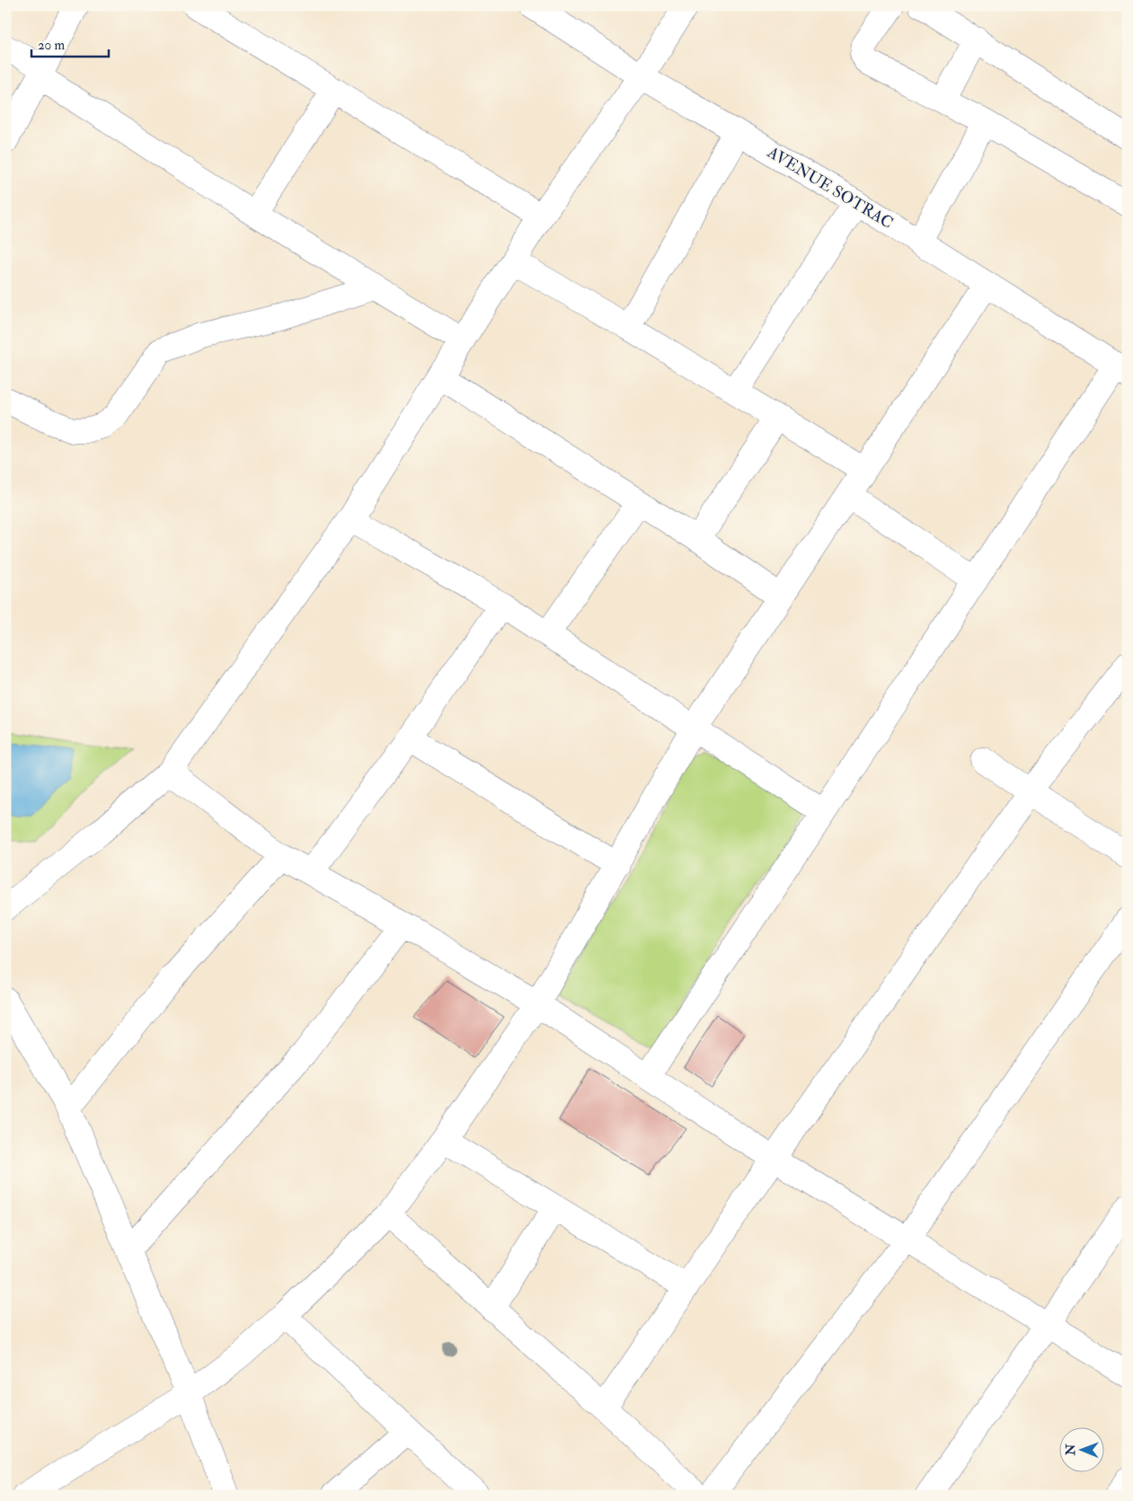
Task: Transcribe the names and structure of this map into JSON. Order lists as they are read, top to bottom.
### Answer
{
  "streets": {
    "street": ["AVENUE SOTRAC"]
  },
  "scale_bar": "20 m",
  "north": "left"
}
